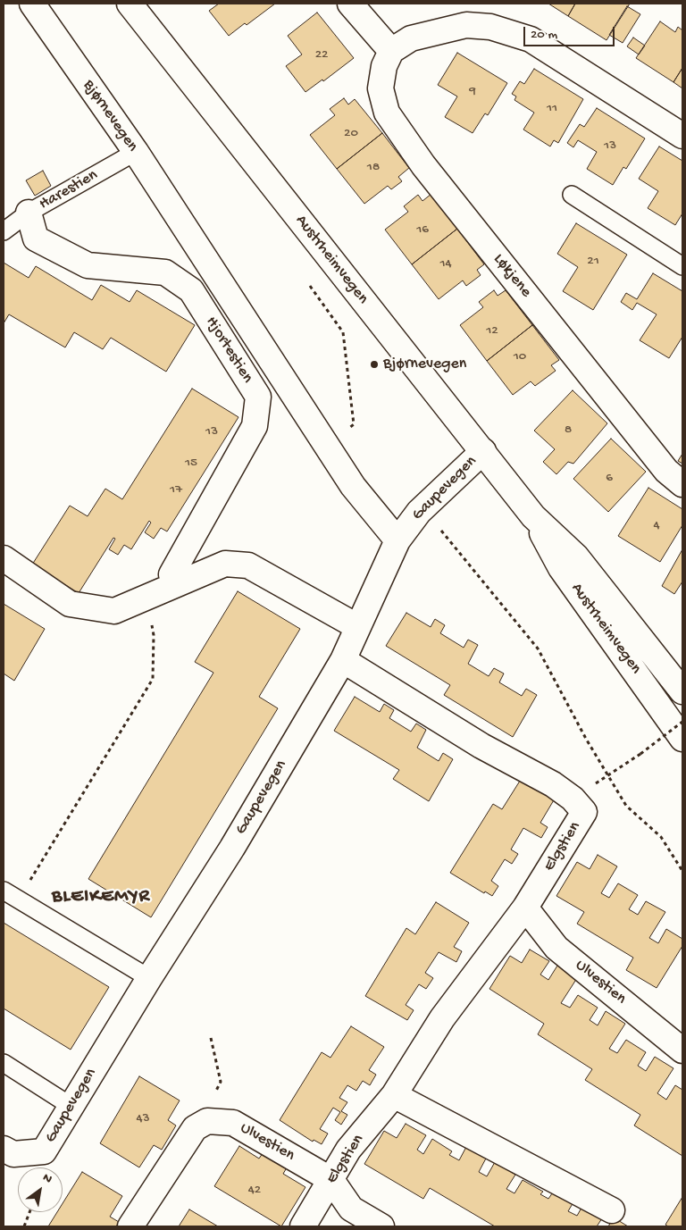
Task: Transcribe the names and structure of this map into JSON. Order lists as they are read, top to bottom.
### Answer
{
  "streets": {
    "street": [
      "Bjørnevegen",
      "Austrheimvegen",
      "Løkjene",
      "Hjortestien",
      "Gaupevegen",
      "Elgstien",
      "Ulvestien"
    ],
    "lane": ["Harestien"]
  },
  "crossings": [
    ["Bjørnevegen", "Harestien"],
    ["Bjørnevegen", "Gaupevegen"],
    ["Harestien", "Hjortestien"],
    ["Austrheimvegen", "Gaupevegen"],
    ["Gaupevegen", "Elgstien"],
    ["Elgstien", "Ulvestien"]
  ],
  "districts": ["BLEIKEMYR"],
  "places": ["Bjørnevegen"],
  "house_numbers": [
    "22",
    "9",
    "11",
    "20",
    "13",
    "18",
    "16",
    "21",
    "14",
    "12",
    "10",
    "8",
    "13",
    "15",
    "6",
    "17",
    "4",
    "43",
    "42"
  ],
  "scale_bar": "20 m",
  "north": "top right"
}
